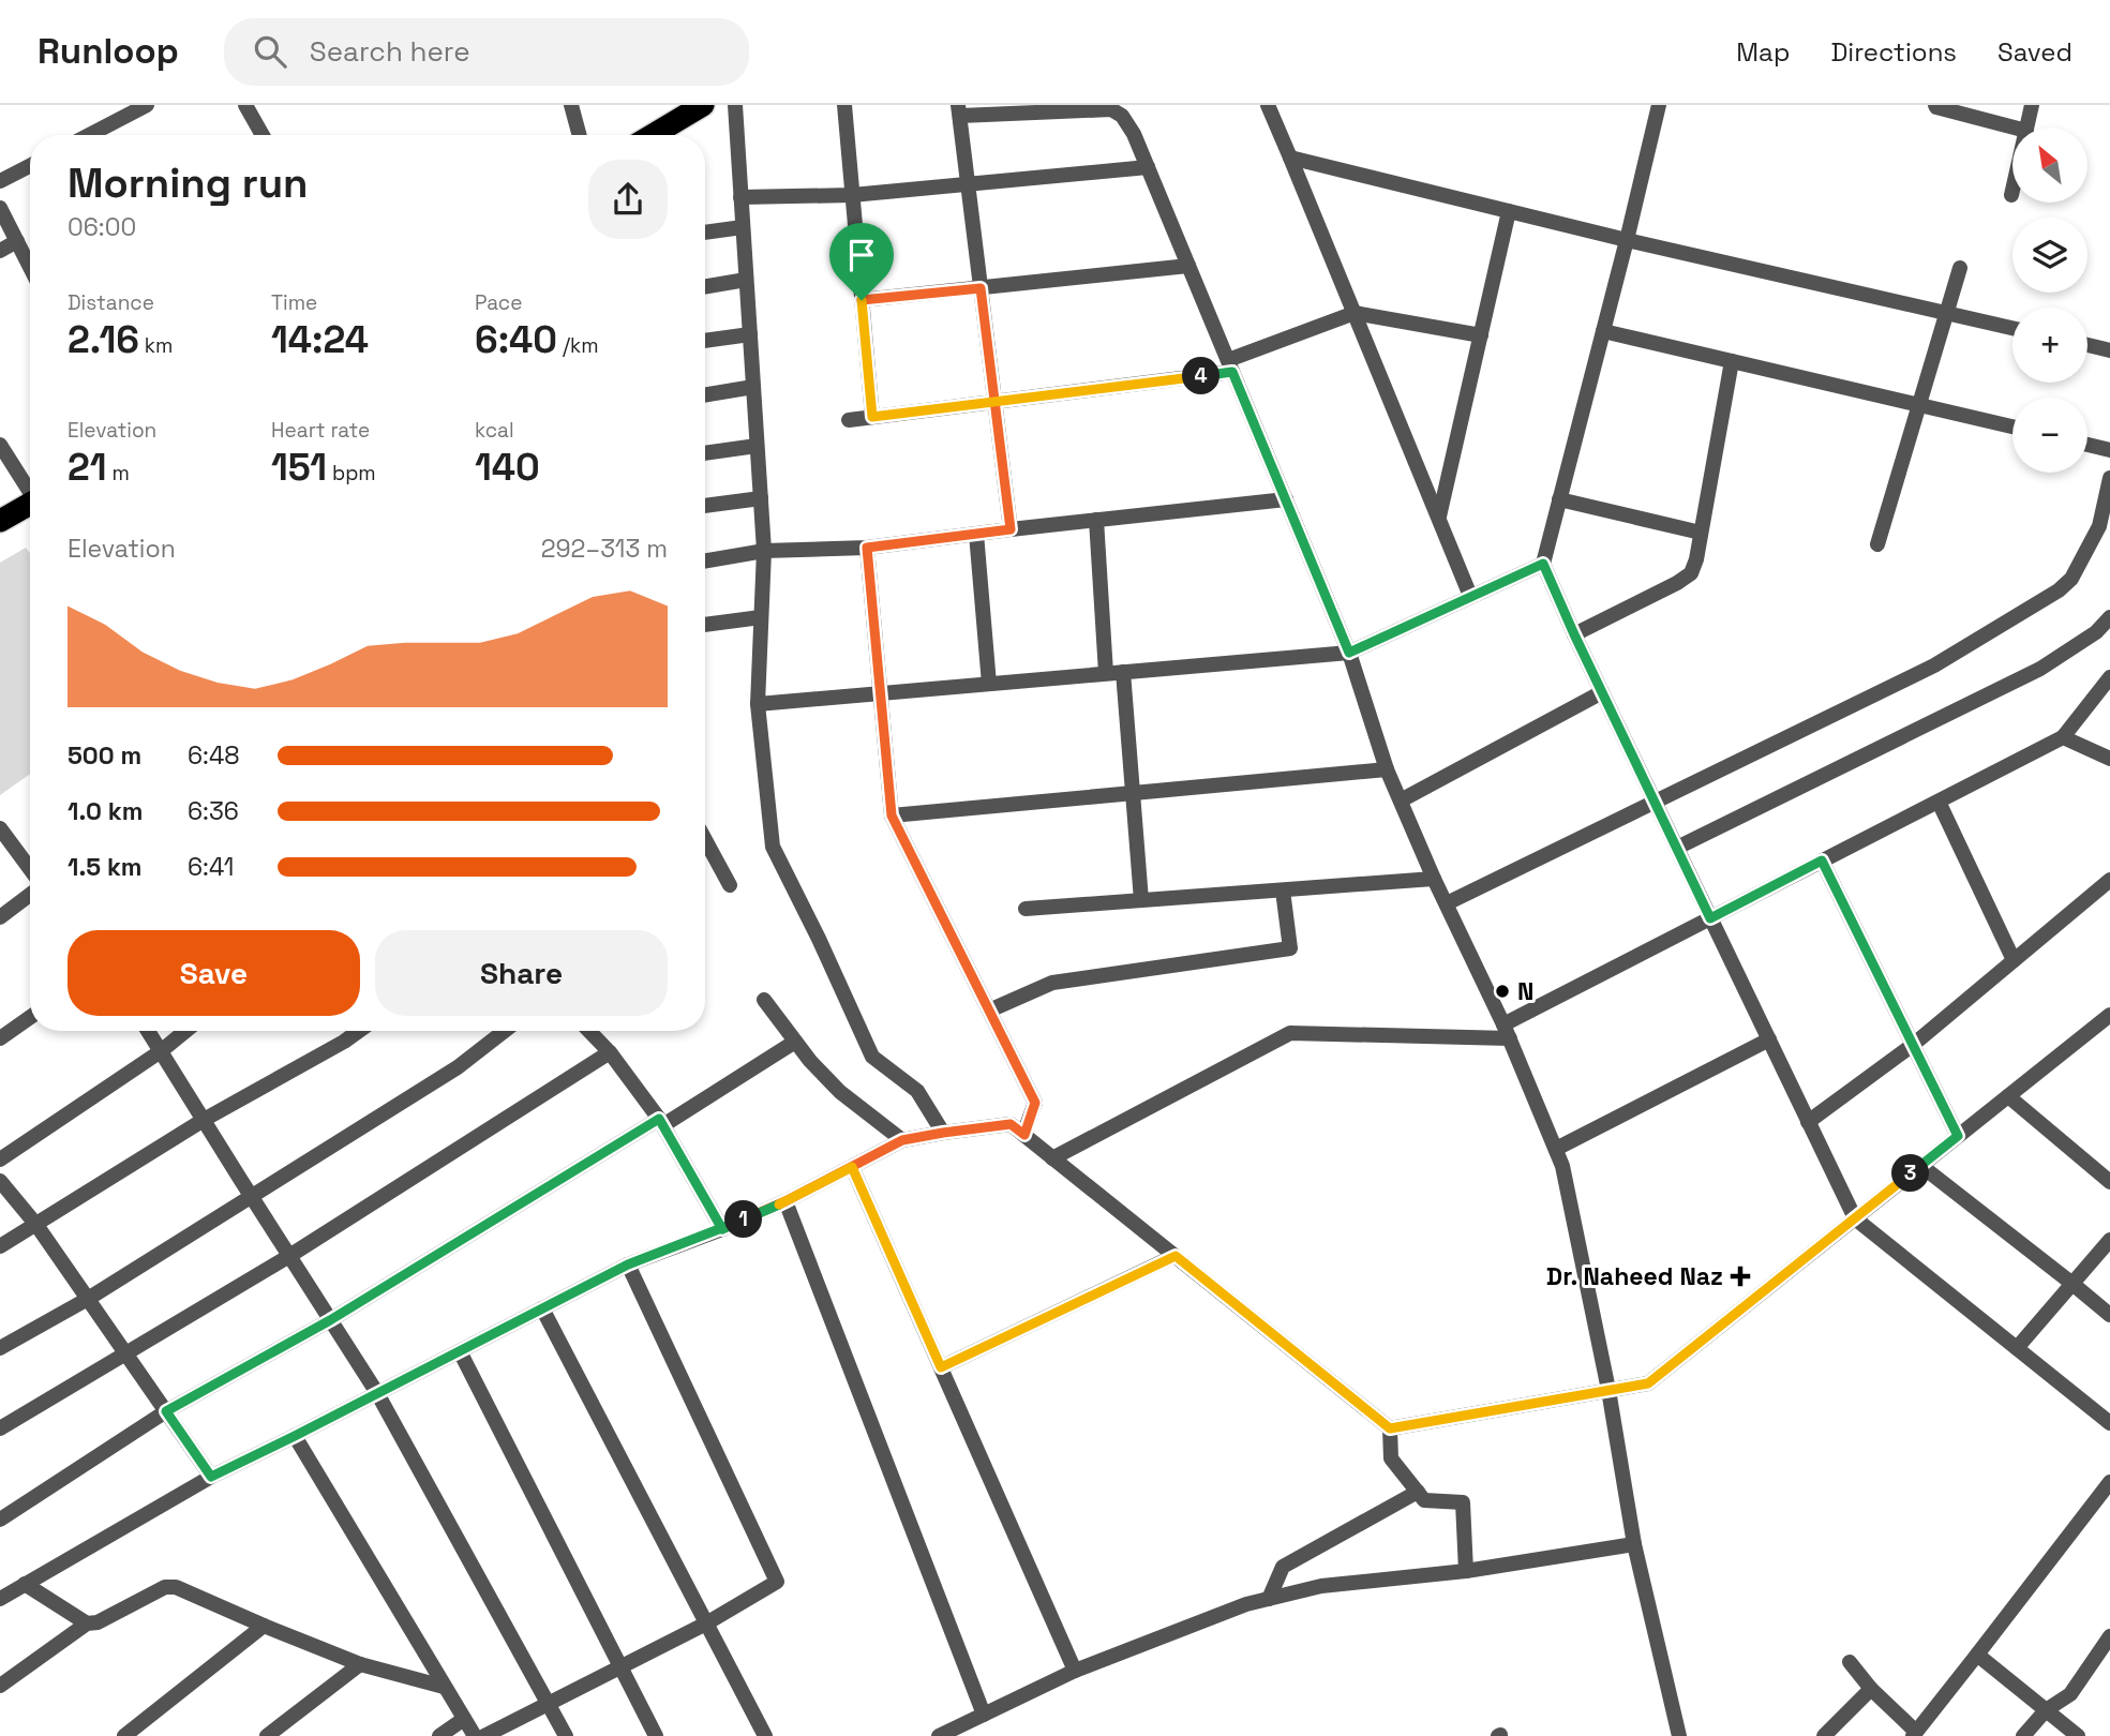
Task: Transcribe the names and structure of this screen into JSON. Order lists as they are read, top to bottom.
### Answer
{
  "places": {
    "other": ["N"],
    "health": ["Dr. Naheed Naz"]
  },
  "north": "top left",
  "page": {
    "header": "Runloop",
    "search": "Search here",
    "nav": ["Map", "Directions", "Saved"],
    "map_buttons": ["+", "−"],
    "heading": ["Morning run", "06:00"],
    "stats": [
      ["Distance", "2.16 km"],
      ["Time", "14:24"],
      ["Pace", "6:40 /km"],
      ["Elevation", "21 m"],
      ["Heart rate", "151 bpm"],
      ["kcal", "140"]
    ],
    "pins": ["4", "3", "1"],
    "chart": ["Elevation", "292–313 m"],
    "list": [
      {
        "name": "500 m",
        "note": "6:48"
      },
      {
        "name": "1.0 km",
        "note": "6:36"
      },
      {
        "name": "1.5 km",
        "note": "6:41"
      }
    ],
    "buttons": ["Save", "Share"]
  }
}
